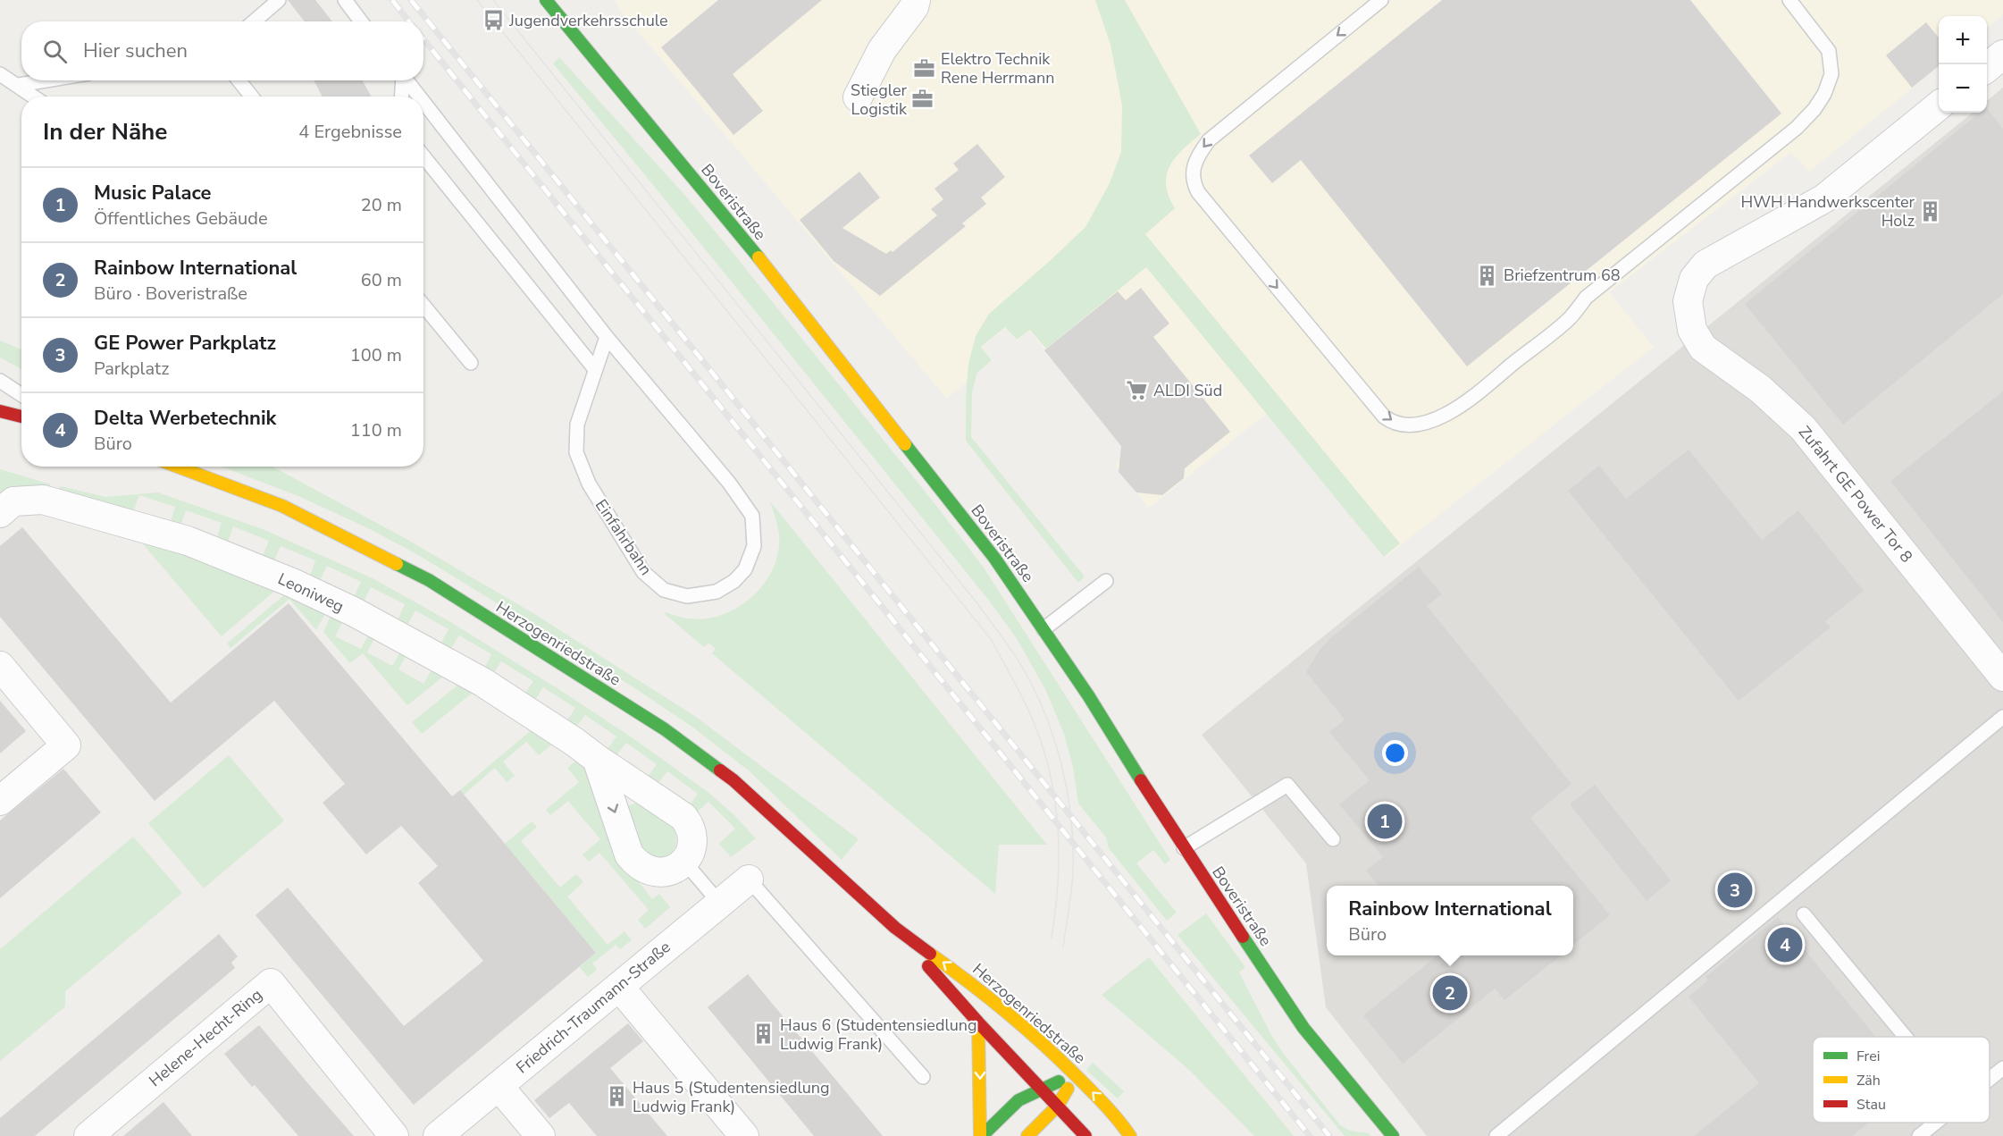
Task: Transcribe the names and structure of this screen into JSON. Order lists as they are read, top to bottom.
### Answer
{
  "streets": {
    "street": [
      "Boveristraße",
      "Zufahrt GE Power Tor 8",
      "Leoniweg",
      "Herzogenriedstraße",
      "Friedrich-Traumann-Straße",
      "Helene-Hecht-Ring"
    ],
    "lane": ["Einfahrbahn"]
  },
  "places": {
    "bus stop": ["Jugendverkehrsschule"],
    "office": ["Elektro Technik Rene Herrmann", "Stiegler Logistik"],
    "building": [
      "HWH Handwerkscenter Holz",
      "Briefzentrum 68",
      "Haus 6 (Studentensiedlung Ludwig Frank)",
      "Haus 5 (Studentensiedlung Ludwig Frank)"
    ],
    "supermarket": ["ALDI Süd"]
  },
  "legend": ["Frei", "Zäh", "Stau"],
  "page": {
    "map_buttons": ["+", "−"],
    "search": "Hier suchen",
    "heading": ["In der Nähe", "4 Ergebnisse"],
    "list": [
      {
        "mark": "1",
        "name": "Music Palace",
        "note": "Öffentliches Gebäude",
        "value": "20 m"
      },
      {
        "mark": "2",
        "name": "Rainbow International",
        "note": "Büro · Boveristraße",
        "value": "60 m"
      },
      {
        "mark": "3",
        "name": "GE Power Parkplatz",
        "note": "Parkplatz",
        "value": "100 m"
      },
      {
        "mark": "4",
        "name": "Delta Werbetechnik",
        "note": "Büro",
        "value": "110 m"
      }
    ],
    "pins": [
      "1",
      "3",
      "4",
      "2"
    ],
    "popup": ["Rainbow International", "Büro"]
  }
}
